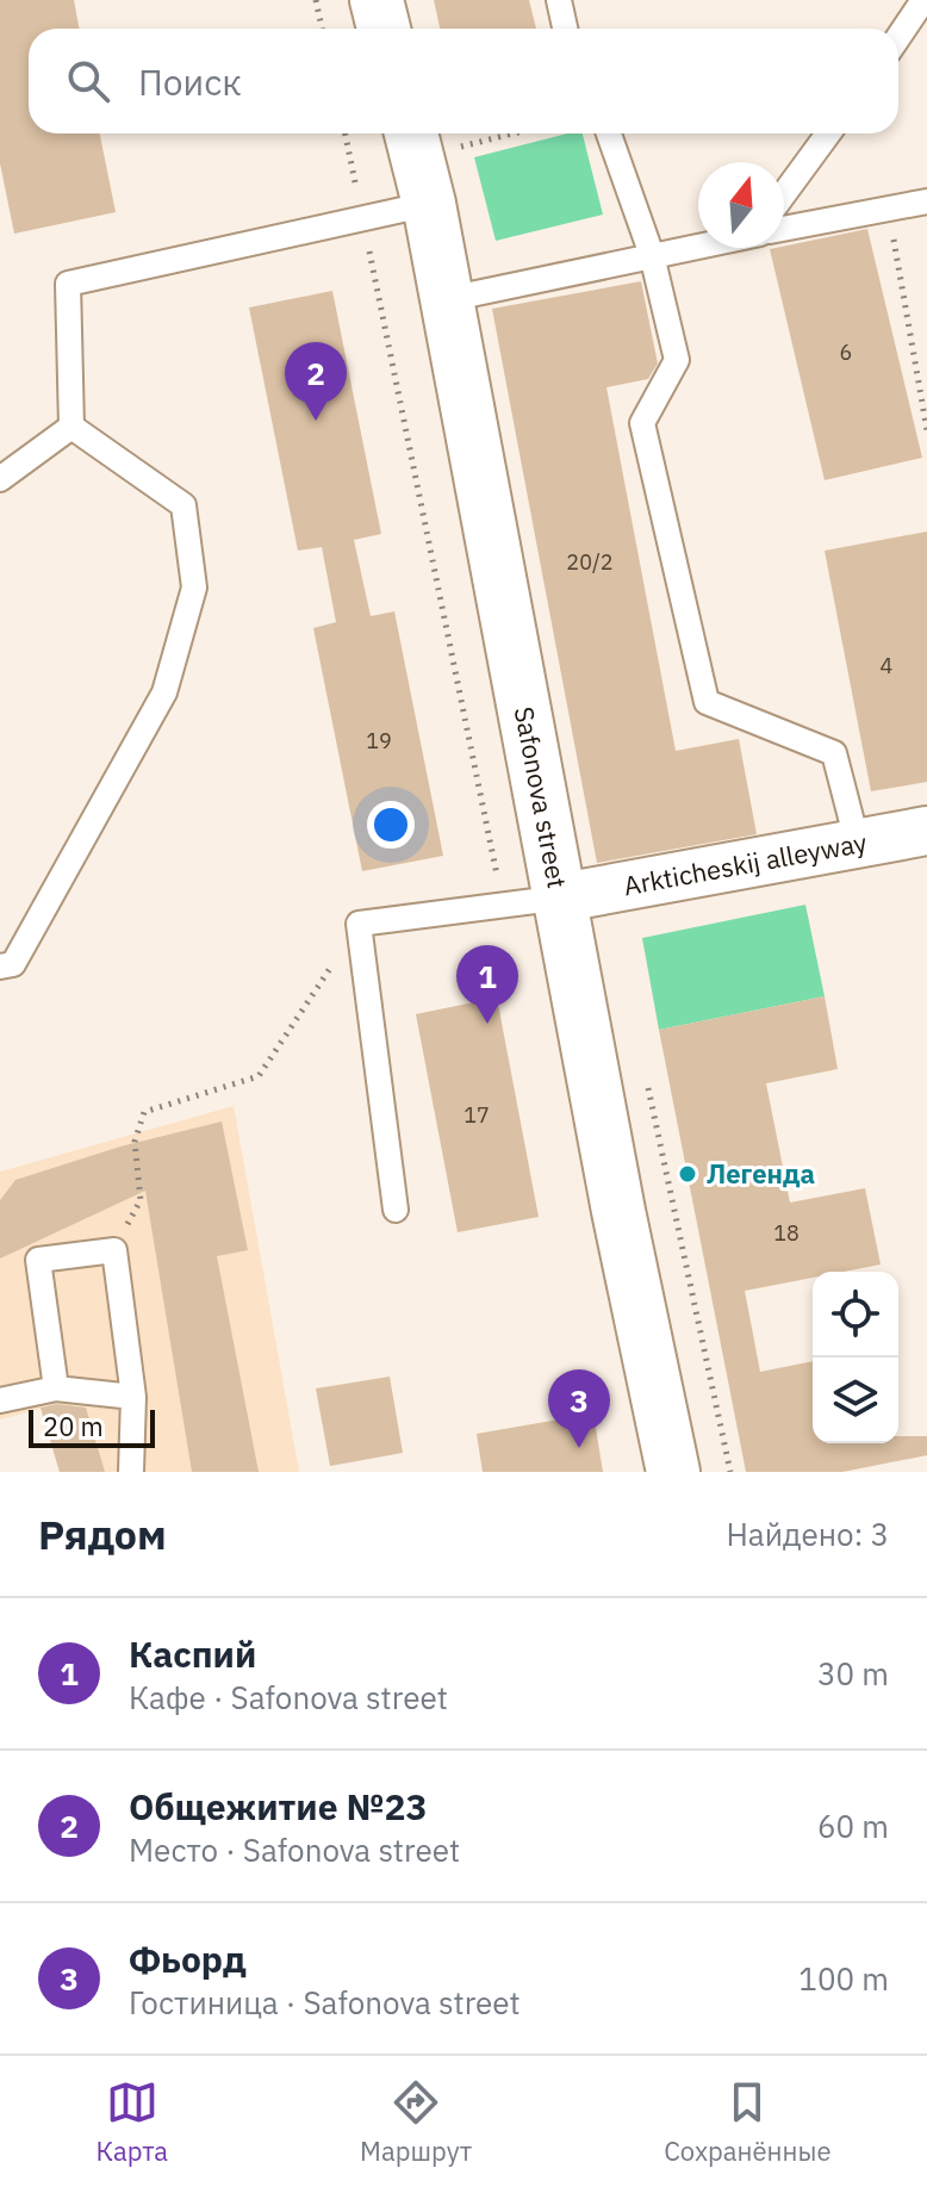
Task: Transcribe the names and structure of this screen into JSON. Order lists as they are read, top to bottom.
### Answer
{
  "streets": {
    "street": ["Safonova street", "Arkticheskij alleyway"]
  },
  "crossings": [
    ["Safonova street", "Arkticheskij alleyway"]
  ],
  "places": ["Легенда"],
  "house_numbers": [
    "6",
    "20/2",
    "4",
    "19",
    "17",
    "18"
  ],
  "scale_bar": "20 m",
  "north": "top",
  "page": {
    "search": "Поиск",
    "pins": ["2", "1", "3"],
    "scale": "20 m",
    "heading": ["Рядом", "Найдено: 3"],
    "list": [
      {
        "mark": "1",
        "name": "Каспий",
        "note": "Кафе · Safonova street",
        "value": "30 m"
      },
      {
        "mark": "2",
        "name": "Общежитие №23",
        "note": "Место · Safonova street",
        "value": "60 m"
      },
      {
        "mark": "3",
        "name": "Фьорд",
        "note": "Гостиница · Safonova street",
        "value": "100 m"
      }
    ],
    "nav": ["Карта", "Маршрут", "Сохранённые"]
  }
}
